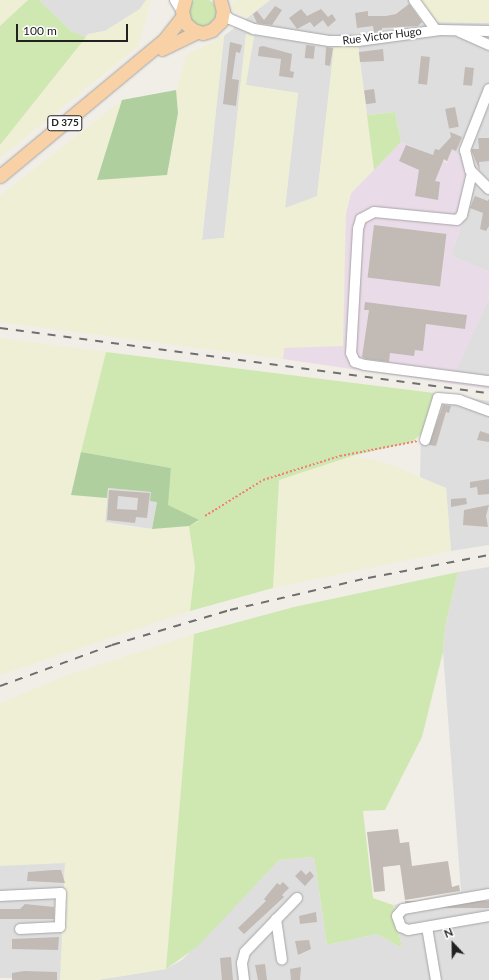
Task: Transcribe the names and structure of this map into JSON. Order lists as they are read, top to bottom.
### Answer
{
  "streets": {
    "main road": ["D 375"],
    "street": ["Rue Victor Hugo"]
  },
  "scale_bar": "100 m",
  "north": "top"
}
